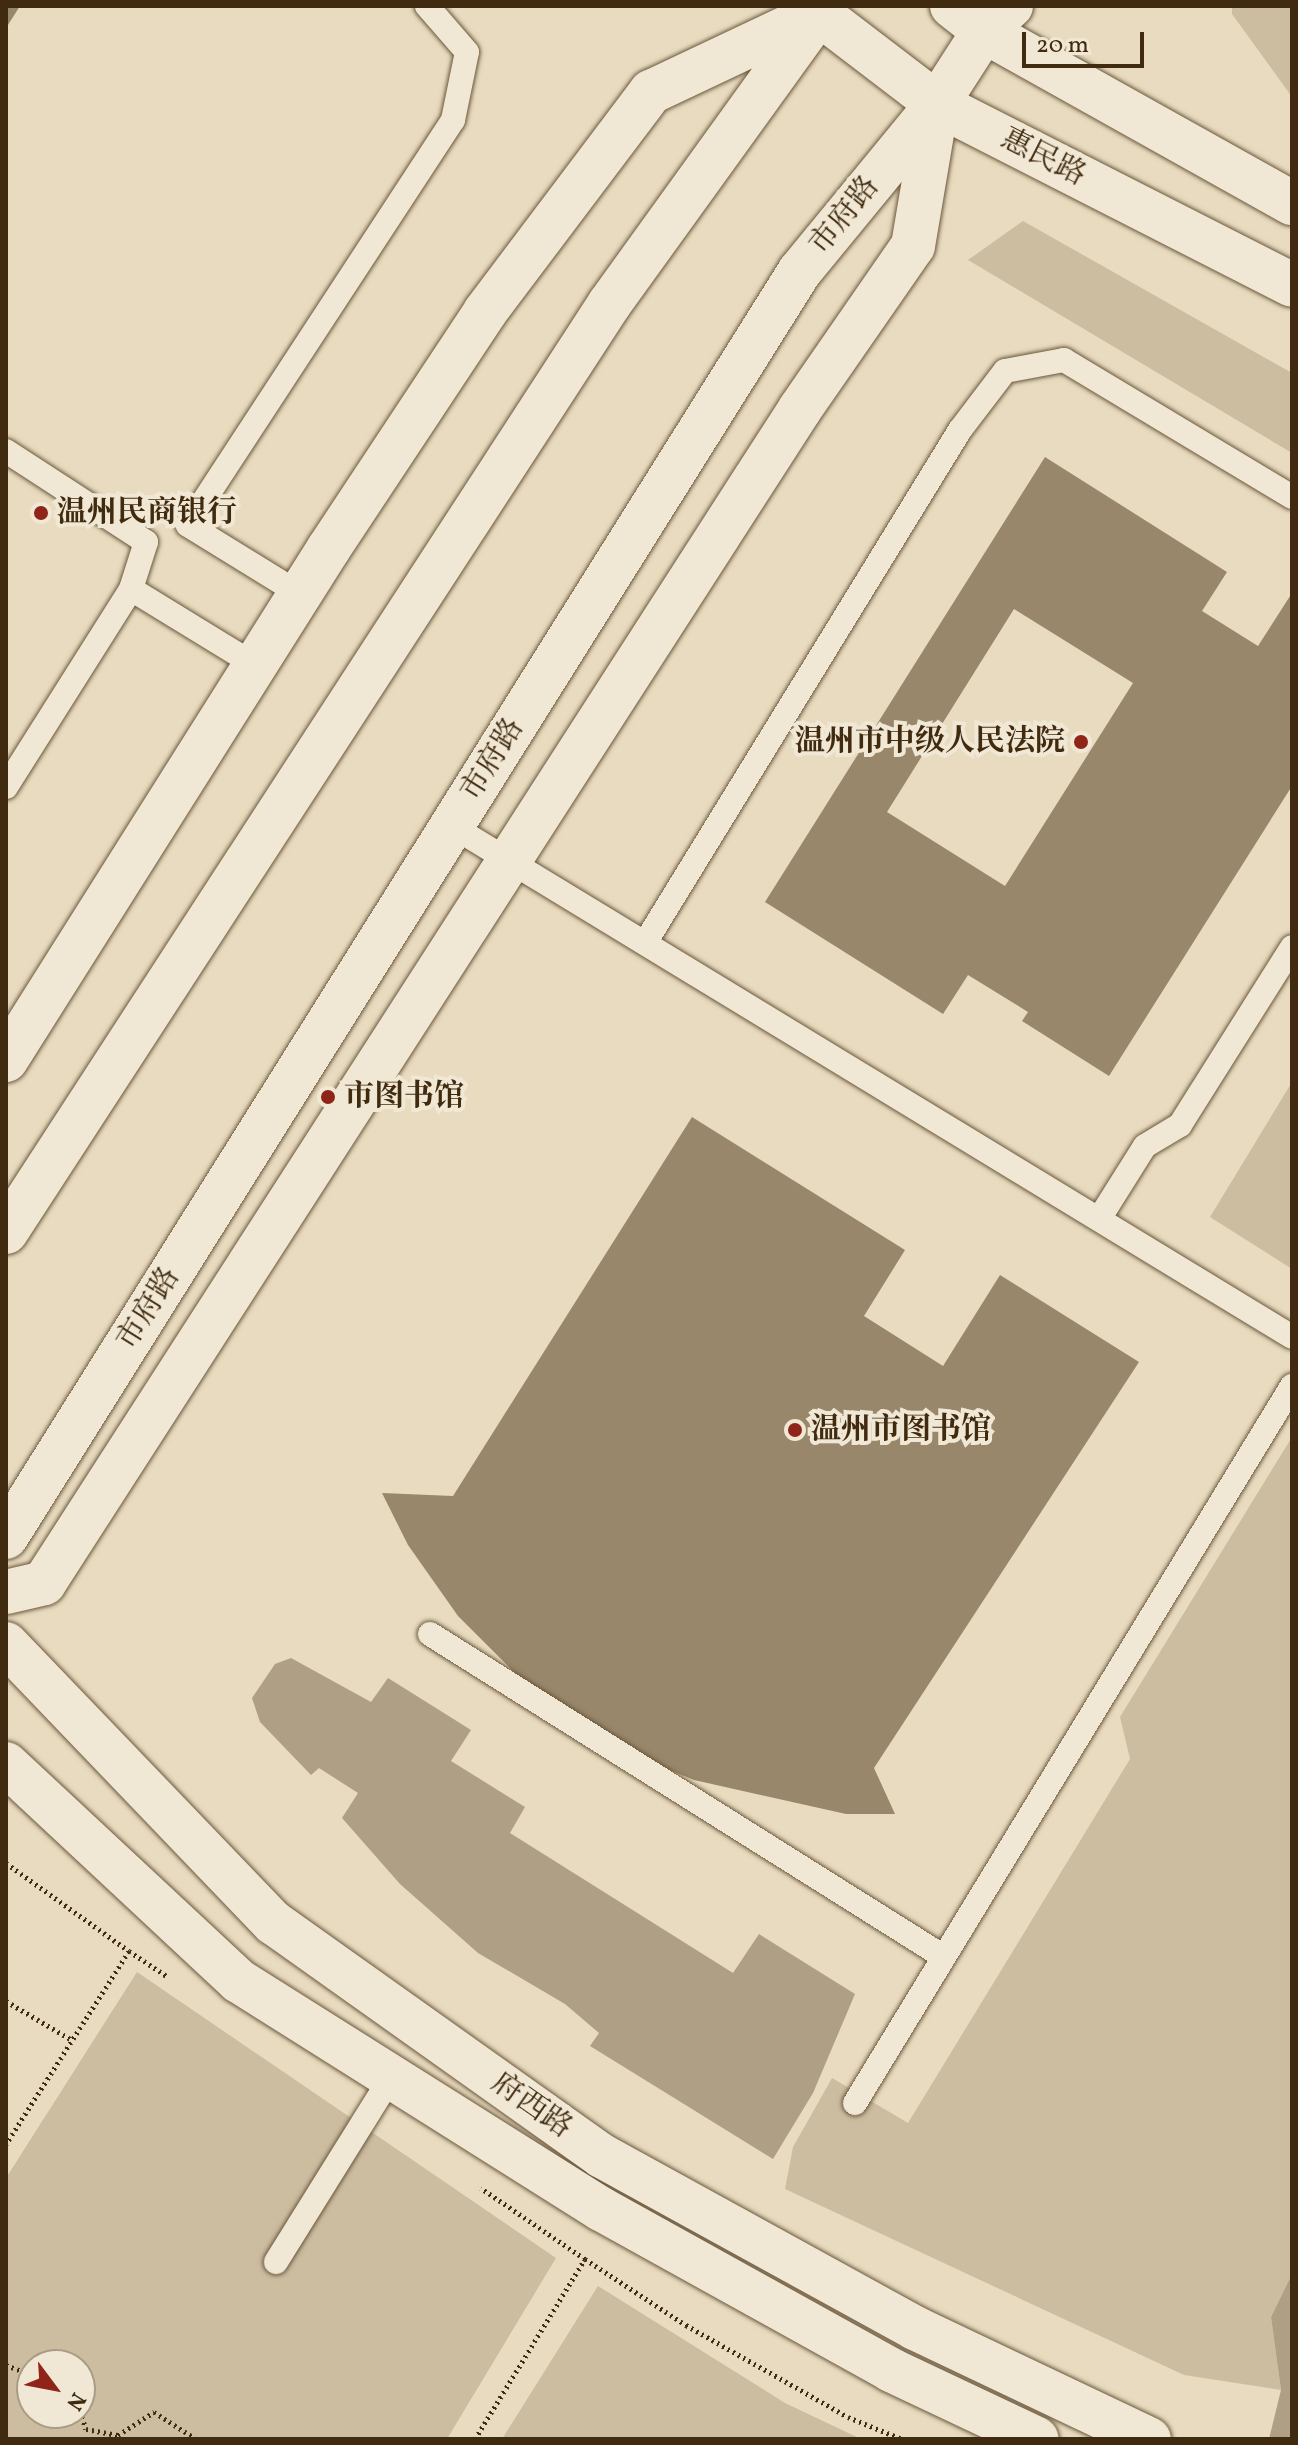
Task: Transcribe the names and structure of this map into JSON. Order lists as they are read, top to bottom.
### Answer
{
  "streets": {
    "street": ["惠民路", "市府路", "府西路"]
  },
  "crossings": [
    ["惠民路", "市府路"]
  ],
  "places": [
    "温州民商银行",
    "温州市中级人民法院",
    "市图书馆",
    "温州市图书馆"
  ],
  "scale_bar": "20 m",
  "north": "bottom right"
}
